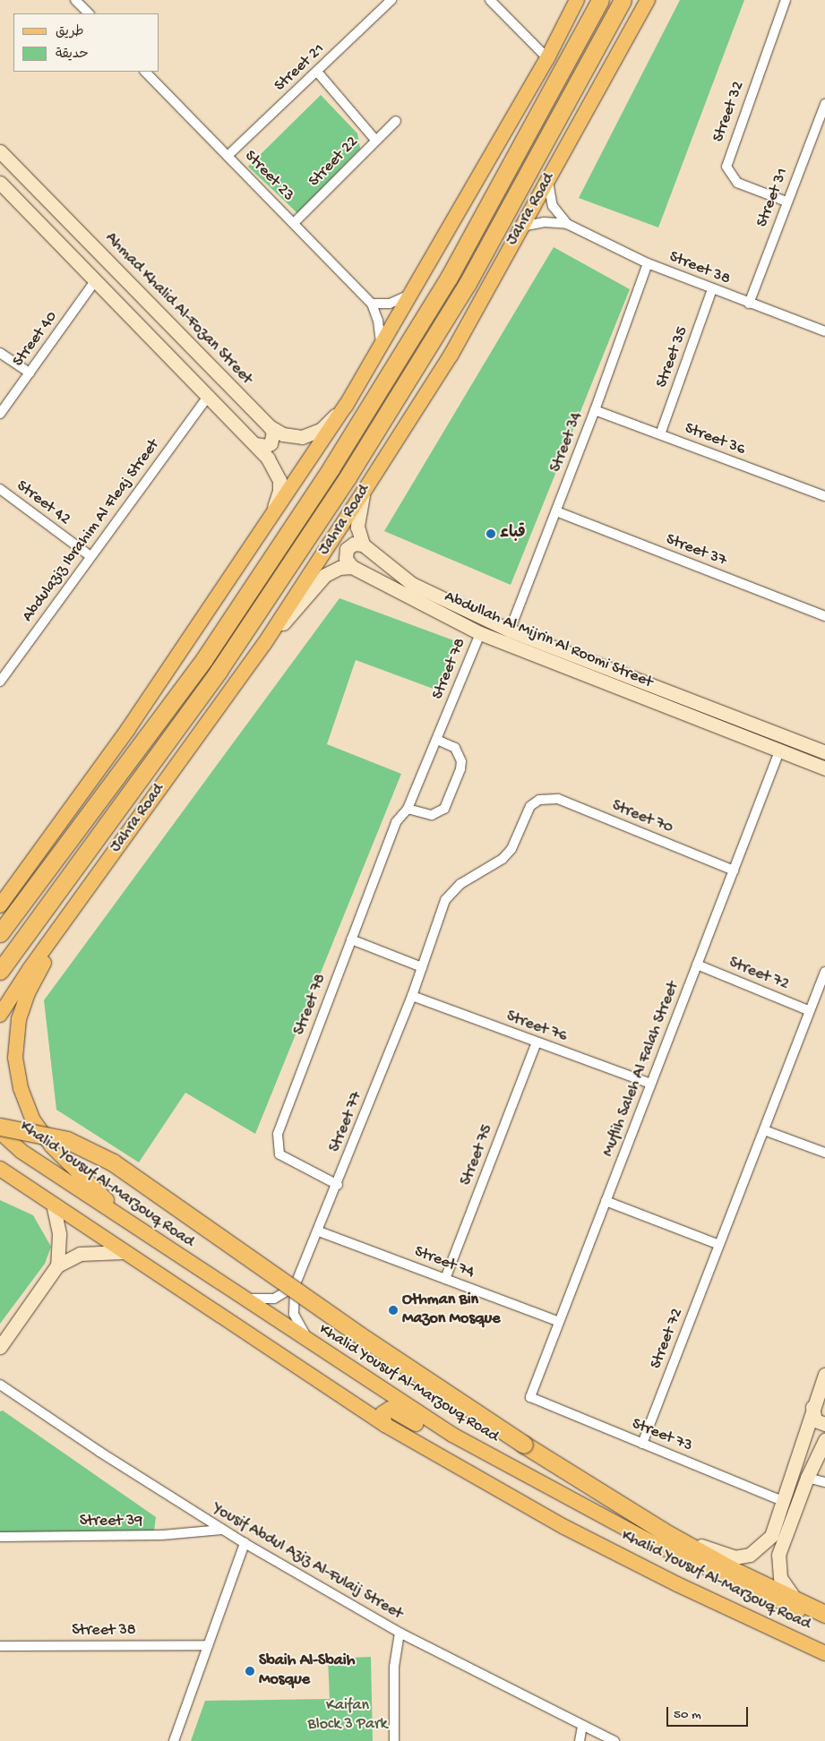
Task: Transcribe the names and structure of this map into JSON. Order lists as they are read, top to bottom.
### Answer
{
  "streets": {
    "highway": ["Jahra Road"],
    "main road": ["Ahmad Khalid Al-Fozan Street", "Abdullah Al Mijrin Al Roomi Street", "Khalid Yousuf Al-Marzouq Road"],
    "street": [
      "Street 21",
      "Street 32",
      "Street 22",
      "Street 23",
      "Street 31",
      "Street 38",
      "Street 40",
      "Street 35",
      "Street 36",
      "Street 34",
      "Street 42",
      "Abdulaziz Ibrahim Al Fleaj Street",
      "Street 37",
      "Street 78",
      "Street 70",
      "Street 72",
      "Street 76",
      "Muflih Saleh Al Falah Street",
      "Street 77",
      "Street 75",
      "Street 74",
      "Street 73",
      "Street 39",
      "Yousif Abdul Aziz Al-Fulaij Street"
    ]
  },
  "crossings": [
    ["Street 21", "Street 22"],
    ["Street 21", "Street 23"],
    ["Street 32", "Street 31"],
    ["Street 22", "Street 23"],
    ["Street 31", "Street 38"],
    ["Jahra Road", "Street 38"],
    ["Street 38", "Street 35"],
    ["Street 38", "Street 34"],
    ["Street 35", "Street 36"],
    ["Street 36", "Street 34"],
    ["Street 34", "Street 37"],
    ["Street 34", "Abdullah Al Mijrin Al Roomi Street"],
    ["Street 42", "Abdulaziz Ibrahim Al Fleaj Street"],
    ["Abdullah Al Mijrin Al Roomi Street", "Street 78"],
    ["Abdullah Al Mijrin Al Roomi Street", "Muflih Saleh Al Falah Street"],
    ["Street 78", "Street 77"],
    ["Street 70", "Muflih Saleh Al Falah Street"],
    ["Street 70", "Street 77"],
    ["Street 72", "Muflih Saleh Al Falah Street"],
    ["Street 72", "Street 73"],
    ["Street 76", "Muflih Saleh Al Falah Street"],
    ["Street 76", "Street 77"],
    ["Street 76", "Street 75"],
    ["Muflih Saleh Al Falah Street", "Street 74"],
    ["Muflih Saleh Al Falah Street", "Street 73"],
    ["Street 77", "Khalid Yousuf Al-Marzouq Road"],
    ["Street 77", "Street 74"],
    ["Street 75", "Street 74"],
    ["Street 39", "Yousif Abdul Aziz Al-Fulaij Street"]
  ],
  "parks": ["Kaifan Block 3 Park"],
  "places": ["قباء", "Othman Bin Mazon Mosque", "Sbaih Al-Sbaih Mosque"],
  "legend": ["طريق", "حديقة"],
  "scale_bar": "50 m"
}
